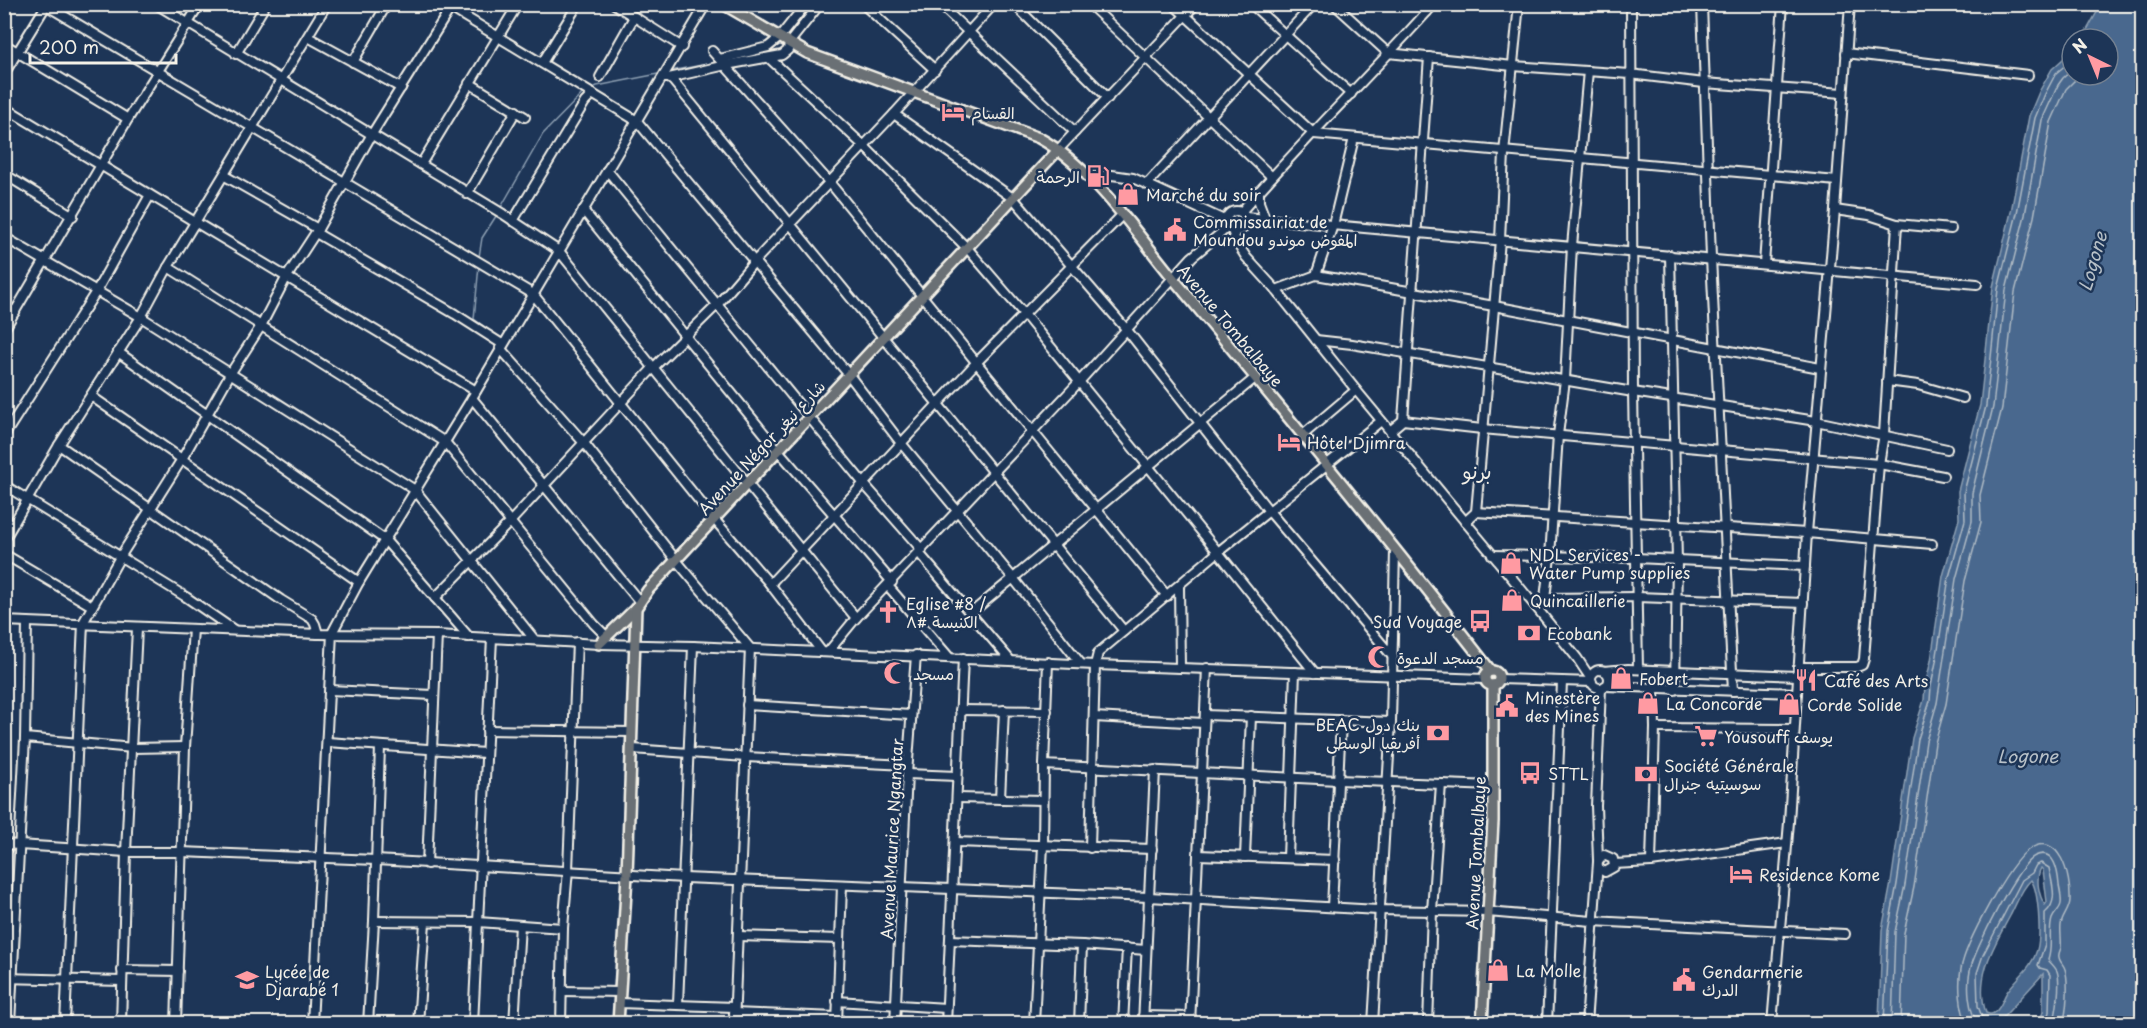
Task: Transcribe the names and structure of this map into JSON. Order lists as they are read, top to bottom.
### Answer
{
  "streets": {
    "main road": ["Avenue Tombalbaye", "Avenue Négor شارع نيغر"],
    "street": ["Avenue Maurice Ngangtar"]
  },
  "crossings": [
    ["Avenue Tombalbaye", "Avenue Négor شارع نيغر"]
  ],
  "districts": ["برنو"],
  "water": ["Logone"],
  "places": {
    "hotel": ["القسام", "Hôtel Djimra", "Residence Kome"],
    "fuel station": ["الرحمة"],
    "shop": [
      "Marché du soir",
      "NDL Services - Water Pump supplies",
      "Quincaillerie",
      "Fobert",
      "La Concorde",
      "Corde Solide",
      "La Molle"
    ],
    "public building": ["Commissairiat de Moundou المفوض موندو", "Minestère des Mines", "Gendarmerie الدرك"],
    "church": ["Eglise #8 / الكنيسة #٨"],
    "bus stop": ["Sud Voyage", "STTL"],
    "bank": ["Ecobank", "BEAC بنك دول أفريقيا الوسطى", "Société Générale سوسيتيه جنرال"],
    "mosque": ["مسجد الدعوة", "مسجد"],
    "restaurant": ["Café des Arts"],
    "supermarket": ["Yousouff يوسف"],
    "school or university": ["Lycée de Djarabé 1"]
  },
  "scale_bar": "200 m",
  "north": "top left"
}
